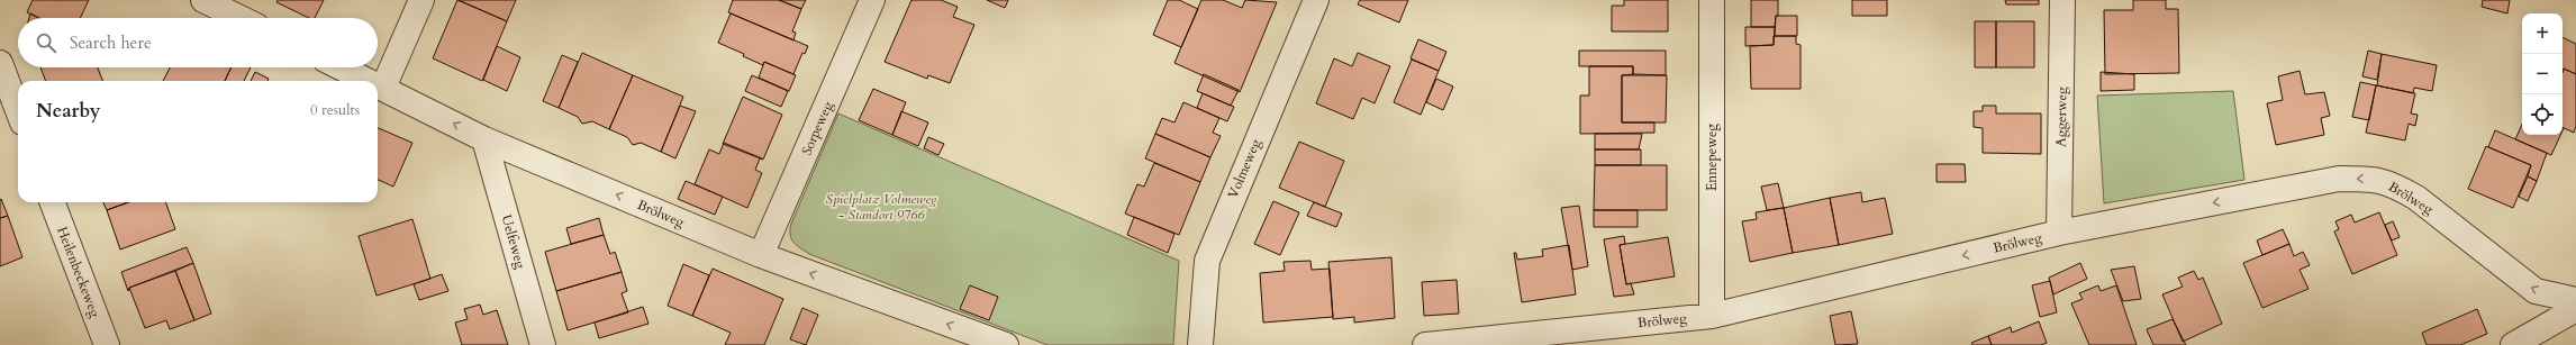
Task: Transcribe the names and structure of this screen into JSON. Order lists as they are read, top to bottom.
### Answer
{
  "streets": {
    "street": [
      "Aggerweg",
      "Sorpeweg",
      "Ennepeweg",
      "Volmeweg",
      "Brölweg",
      "Uelfeweg",
      "Heilenbeckeweg"
    ]
  },
  "crossings": [
    ["Aggerweg", "Brölweg"],
    ["Sorpeweg", "Brölweg"],
    ["Ennepeweg", "Brölweg"],
    ["Brölweg", "Uelfeweg"]
  ],
  "one_way": ["Brölweg"],
  "parks": ["Spielplatz Volmeweg - Standort 9766"],
  "page": {
    "map_buttons": ["+", "−"],
    "search": "Search here",
    "heading": ["Nearby", "0 results"]
  }
}
